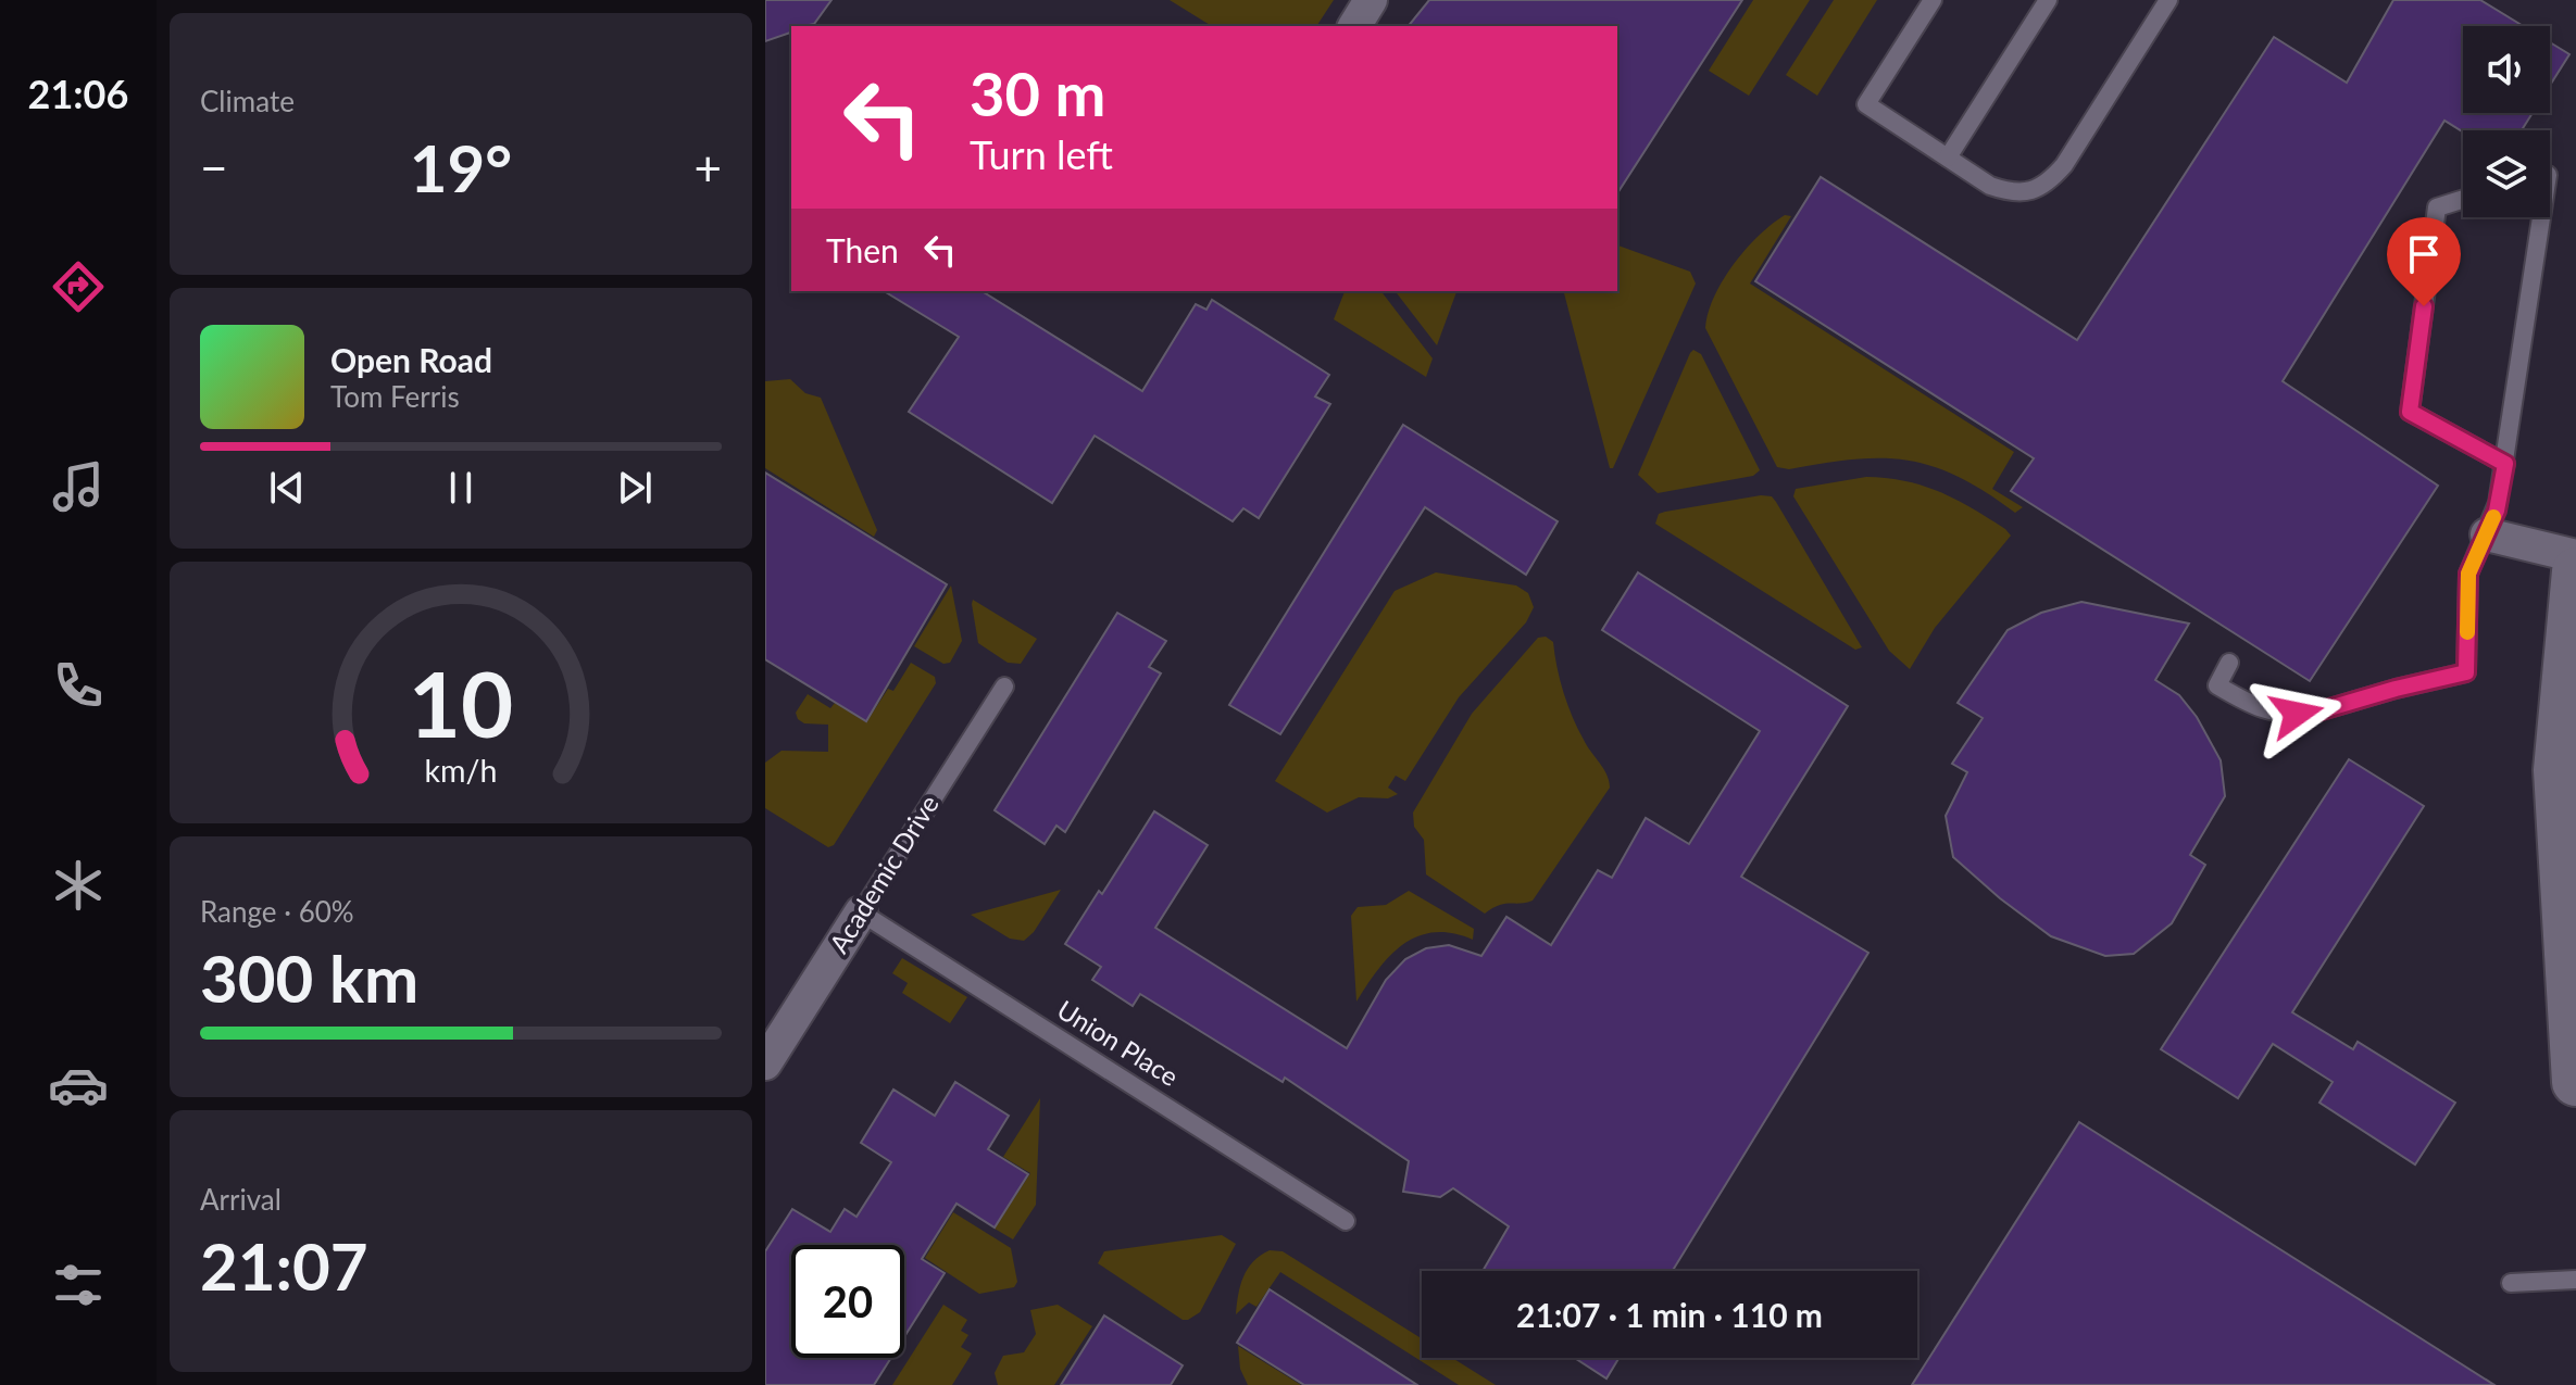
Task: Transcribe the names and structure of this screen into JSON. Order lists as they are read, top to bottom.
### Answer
{
  "streets": {
    "street": ["Academic Drive"],
    "lane": ["Union Place"]
  },
  "crossings": [
    ["Academic Drive", "Union Place"]
  ],
  "page": {
    "tabs": "21:06",
    "tile": [
      "Climate",
      ["Range · 60%", "300 km"],
      ["Arrival", "21:07"]
    ],
    "turn": ["30 m", "Turn left"],
    "heat": ["−", "19°", "+"],
    "then": "Then",
    "song": ["Open Road", "Tom Ferris"],
    "limit": "20",
    "trip": "21:07 · 1 min · 110 m",
    "gauge": ["10", "km/h"]
  }
}
